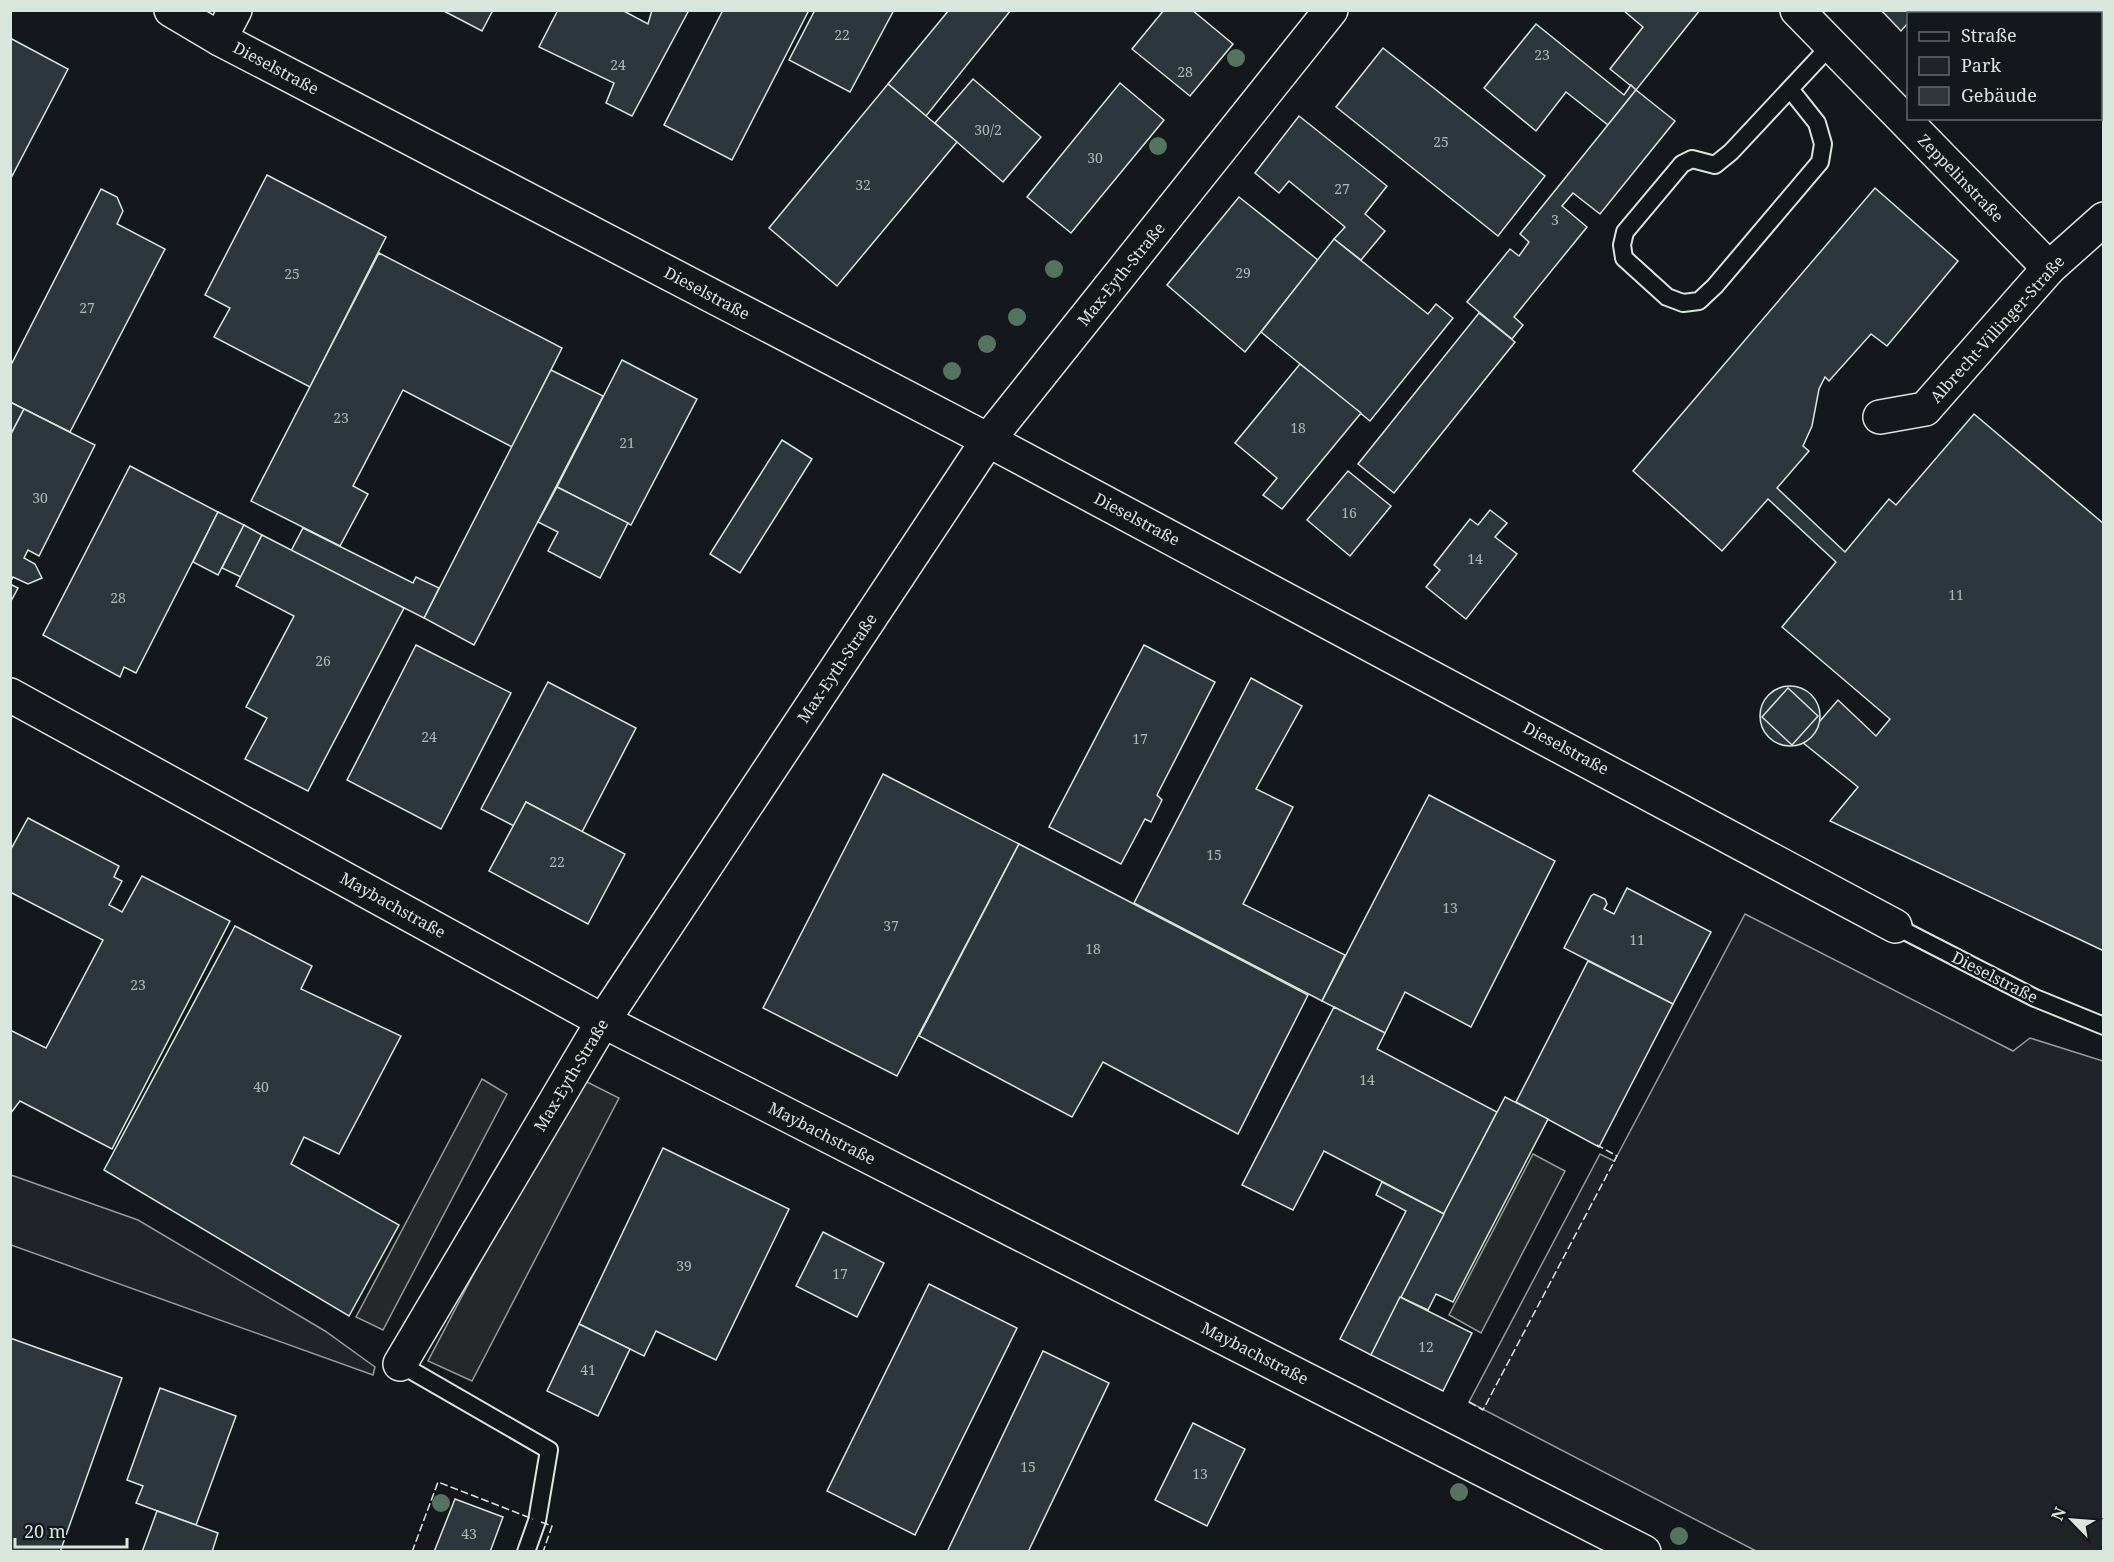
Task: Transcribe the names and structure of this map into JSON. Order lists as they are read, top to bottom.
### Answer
{
  "streets": {
    "street": [
      "Dieselstraße",
      "Zeppelinstraße",
      "Max-Eyth-Straße",
      "Albrecht-Villinger-Straße",
      "Maybachstraße"
    ]
  },
  "crossings": [
    ["Dieselstraße", "Max-Eyth-Straße"],
    ["Zeppelinstraße", "Albrecht-Villinger-Straße"],
    ["Max-Eyth-Straße", "Maybachstraße"]
  ],
  "house_numbers": [
    "22",
    "23",
    "24",
    "28",
    "30/2",
    "25",
    "30",
    "32",
    "27",
    "3",
    "29",
    "25",
    "27",
    "23",
    "18",
    "21",
    "30",
    "16",
    "14",
    "11",
    "28",
    "26",
    "24",
    "17",
    "15",
    "22",
    "13",
    "37",
    "11",
    "18",
    "23",
    "14",
    "40",
    "39",
    "17",
    "12",
    "41",
    "15",
    "13",
    "43"
  ],
  "legend": ["Straße", "Park", "Gebäude"],
  "scale_bar": "20 m",
  "north": "top left"
}
